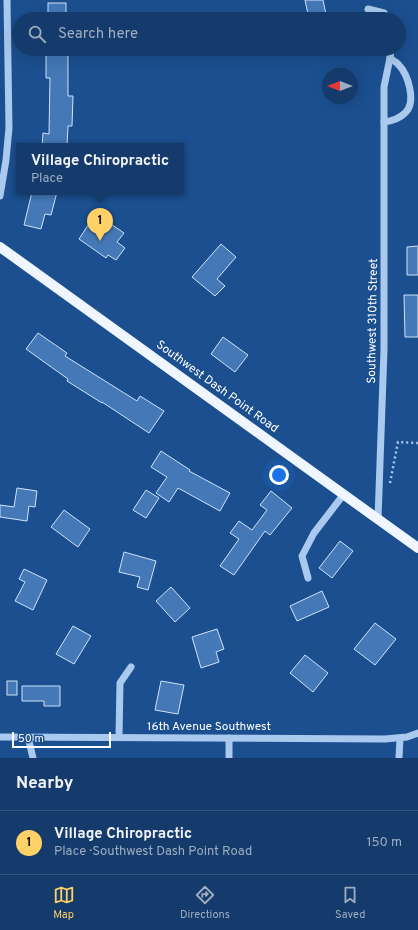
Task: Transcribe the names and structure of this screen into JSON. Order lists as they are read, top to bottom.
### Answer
{
  "streets": {
    "main road": ["Southwest Dash Point Road"],
    "street": ["Southwest 310th Street", "16th Avenue Southwest"]
  },
  "crossings": [
    ["Southwest 310th Street", "Southwest Dash Point Road"]
  ],
  "scale_bar": "50 m",
  "north": "left",
  "page": {
    "search": "Search here",
    "popup": ["Village Chiropractic", "Place"],
    "pins": "1",
    "scale": "50 m",
    "heading": "Nearby",
    "list": [
      {
        "mark": "1",
        "name": "Village Chiropractic",
        "note": "Place · Southwest Dash Point Road",
        "value": "150 m"
      }
    ],
    "nav": ["Map", "Directions", "Saved"]
  }
}
